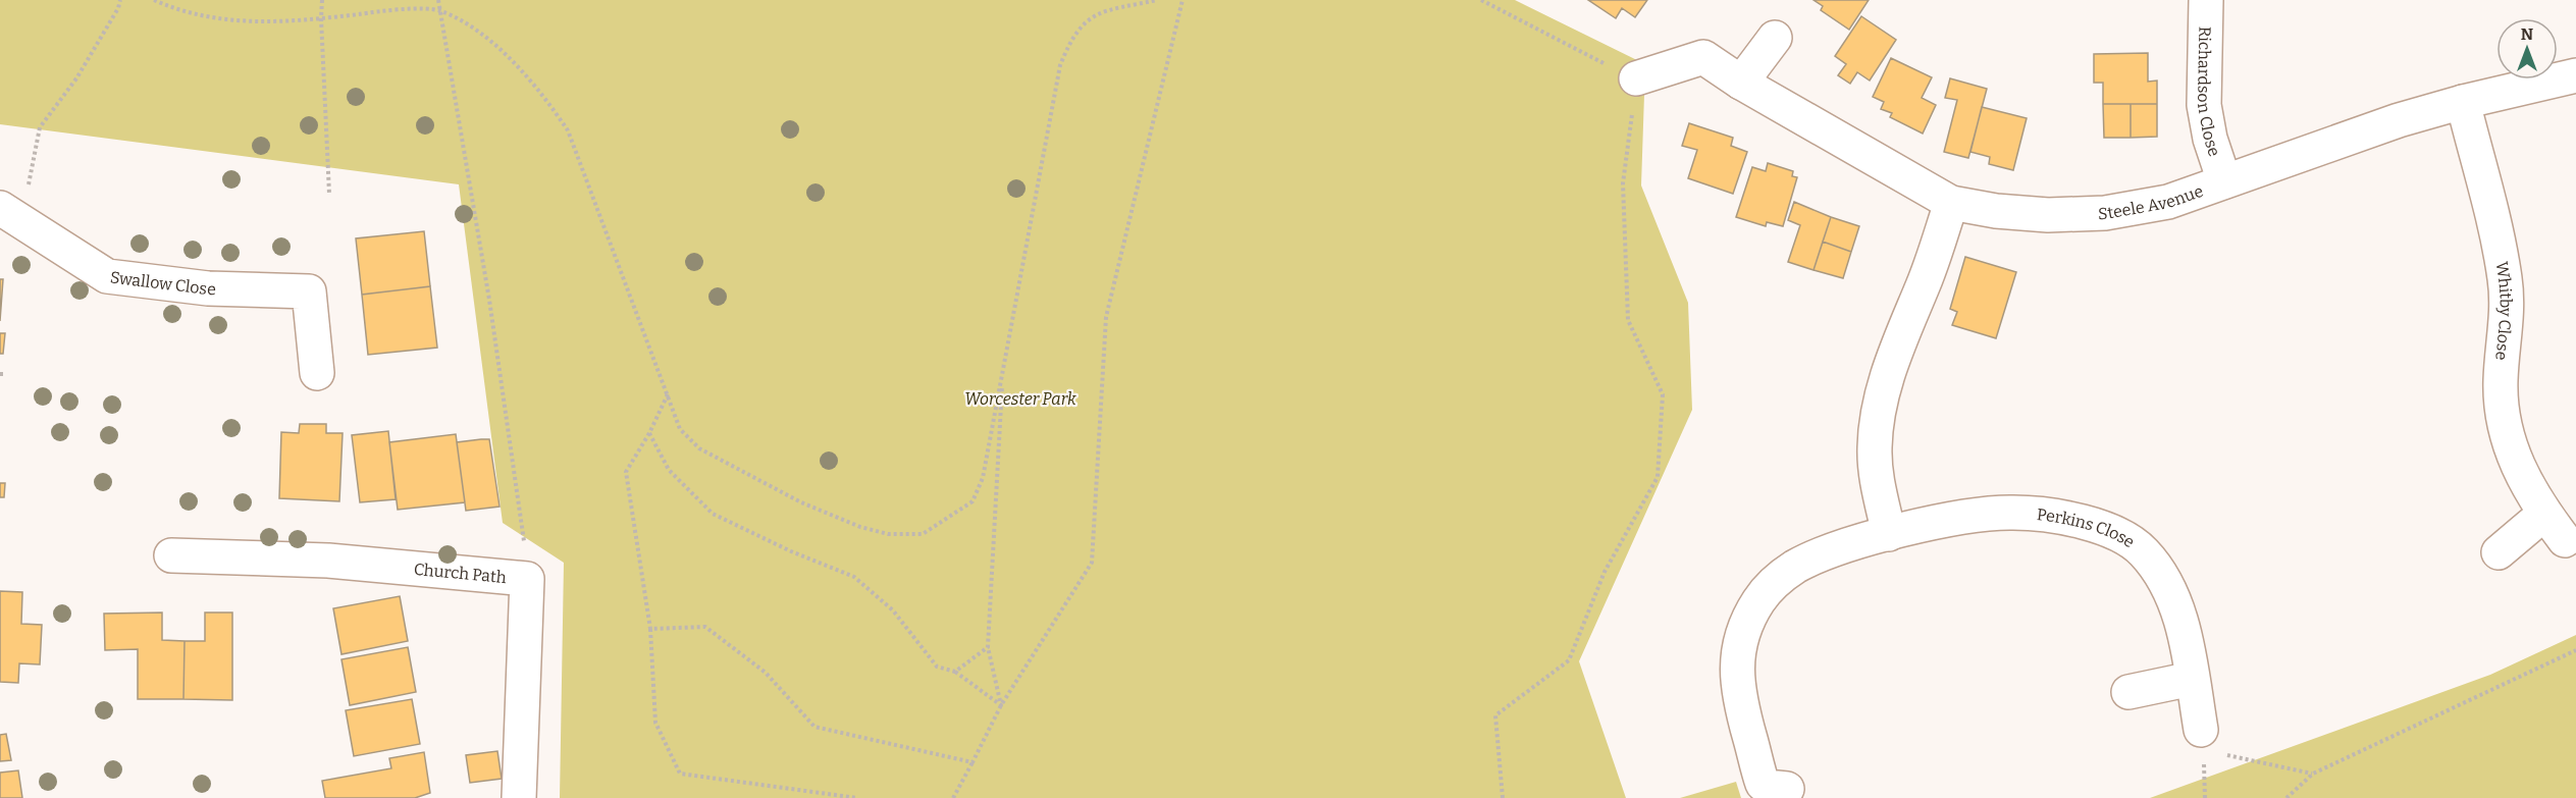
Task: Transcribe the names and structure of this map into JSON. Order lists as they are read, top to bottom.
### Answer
{
  "streets": {
    "street": [
      "Richardson Close",
      "Steele Avenue",
      "Swallow Close",
      "Whitby Close",
      "Perkins Close",
      "Church Path"
    ]
  },
  "crossings": [
    ["Richardson Close", "Steele Avenue"],
    ["Steele Avenue", "Whitby Close"]
  ],
  "parks": ["Worcester Park"],
  "north": "top"
}
